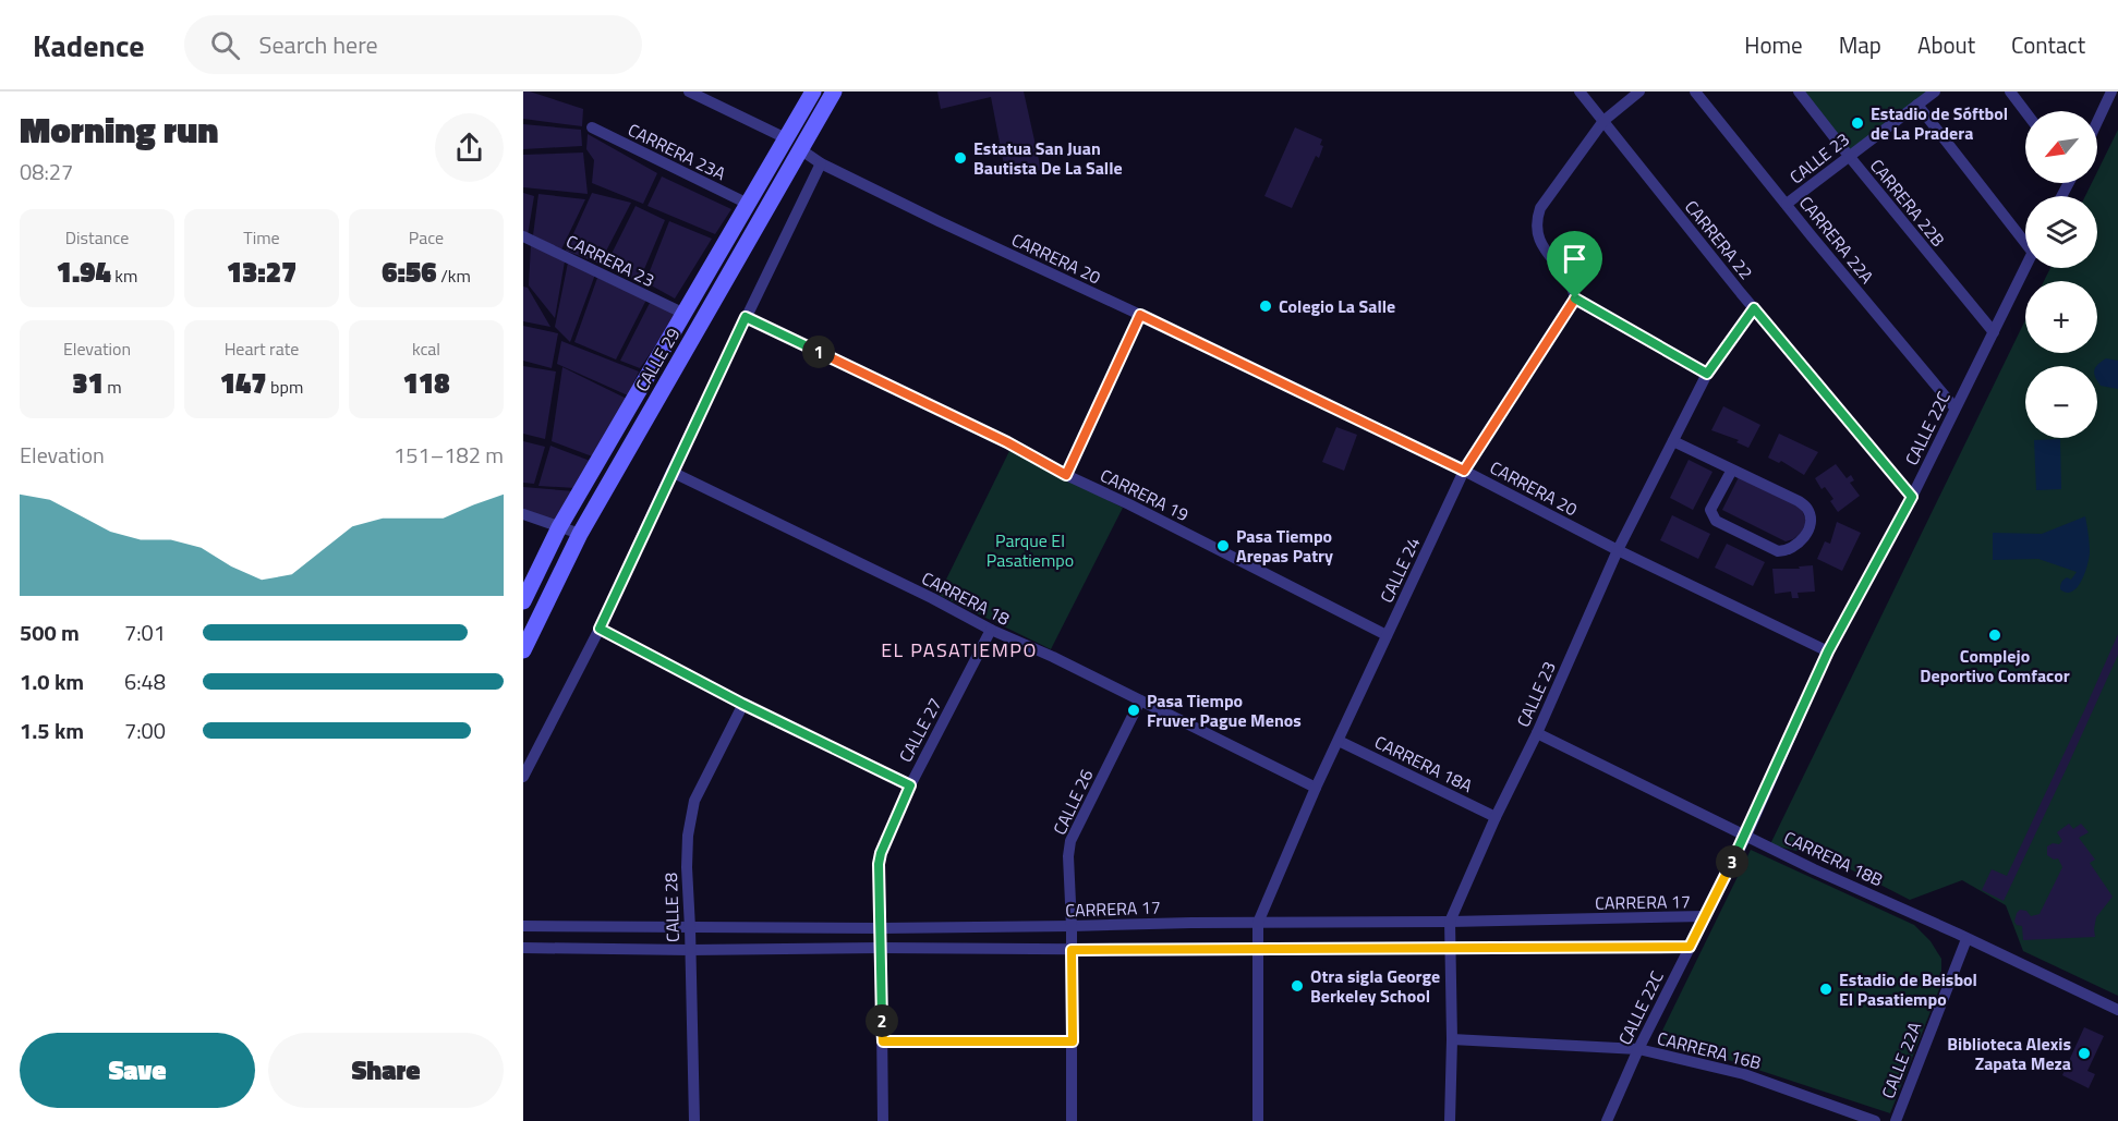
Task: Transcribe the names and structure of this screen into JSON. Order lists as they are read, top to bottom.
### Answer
{
  "streets": {
    "main road": ["CALLE 29"],
    "street": [
      "CARRERA 23A",
      "CALLE 23",
      "CARRERA 22B",
      "CARRERA 22",
      "CARRERA 22A",
      "CARRERA 20",
      "CARRERA 23",
      "CALLE 22C",
      "CARRERA 19",
      "CALLE 24",
      "CARRERA 18",
      "CALLE 27",
      "CARRERA 18A",
      "CALLE 26",
      "CARRERA 18B",
      "CARRERA 17",
      "CALLE 28",
      "CARRERA 16B",
      "CALLE 22A"
    ]
  },
  "crossings": [
    ["CARRERA 23A", "CALLE 29"],
    ["CALLE 23", "CARRERA 22B"],
    ["CALLE 23", "CARRERA 22"],
    ["CALLE 23", "CARRERA 22A"],
    ["CALLE 23", "CARRERA 20"],
    ["CALLE 23", "CARRERA 18A"],
    ["CALLE 23", "CARRERA 18B"],
    ["CALLE 23", "CARRERA 17"],
    ["CALLE 23", "CARRERA 16B"],
    ["CARRERA 22B", "CALLE 22C"],
    ["CARRERA 22", "CALLE 22C"],
    ["CARRERA 22A", "CALLE 22C"],
    ["CARRERA 20", "CALLE 29"],
    ["CARRERA 20", "CALLE 22C"],
    ["CARRERA 20", "CALLE 24"],
    ["CARRERA 23", "CALLE 29"],
    ["CALLE 22C", "CARRERA 18B"],
    ["CALLE 22C", "CARRERA 17"],
    ["CALLE 22C", "CARRERA 16B"],
    ["CARRERA 19", "CALLE 24"],
    ["CALLE 24", "CARRERA 18"],
    ["CALLE 24", "CARRERA 18A"],
    ["CALLE 24", "CARRERA 17"],
    ["CARRERA 18", "CALLE 27"],
    ["CARRERA 18", "CALLE 26"],
    ["CALLE 27", "CARRERA 17"],
    ["CALLE 26", "CARRERA 17"],
    ["CARRERA 18B", "CALLE 22A"],
    ["CARRERA 17", "CALLE 28"]
  ],
  "districts": ["EL PASATIEMPO"],
  "parks": ["Parque El Pasatiempo"],
  "places": [
    "Estadio de Sóftbol de La Pradera",
    "Estatua San Juan Bautista De La Salle",
    "Colegio La Salle",
    "Pasa Tiempo Arepas Patry",
    "Complejo Deportivo Comfacor",
    "Pasa Tiempo Fruver Pague Menos",
    "Otra sigla George Berkeley School",
    "Estadio de Beisbol El Pasatiempo",
    "Biblioteca Alexis Zapata Meza"
  ],
  "north": "bottom left",
  "page": {
    "header": "Kadence",
    "search": "Search here",
    "nav": [
      "Home",
      "Map",
      "About",
      "Contact"
    ],
    "heading": ["Morning run", "08:27"],
    "map_buttons": ["+", "−"],
    "stats": [
      ["Distance", "1.94 km"],
      ["Time", "13:27"],
      ["Pace", "6:56 /km"],
      ["Elevation", "31 m"],
      ["Heart rate", "147 bpm"],
      ["kcal", "118"]
    ],
    "pins": ["1", "3", "2"],
    "chart": ["Elevation", "151–182 m"],
    "list": [
      {
        "name": "500 m",
        "note": "7:01"
      },
      {
        "name": "1.0 km",
        "note": "6:48"
      },
      {
        "name": "1.5 km",
        "note": "7:00"
      }
    ],
    "buttons": ["Save", "Share"]
  }
}
